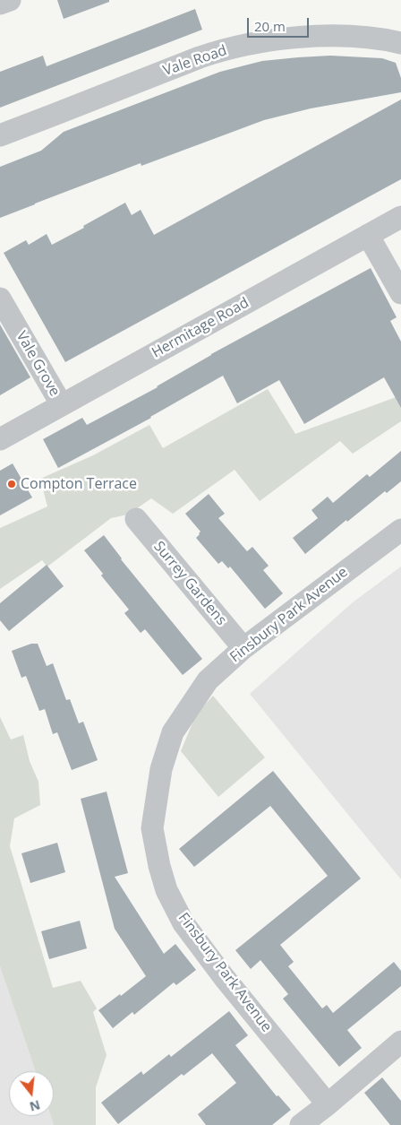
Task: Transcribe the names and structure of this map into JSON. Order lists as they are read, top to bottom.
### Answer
{
  "streets": {
    "street": [
      "Vale Road",
      "Hermitage Road",
      "Vale Grove",
      "Surrey Gardens",
      "Finsbury Park Avenue"
    ]
  },
  "crossings": [
    ["Hermitage Road", "Vale Grove"],
    ["Surrey Gardens", "Finsbury Park Avenue"]
  ],
  "places": ["Compton Terrace"],
  "scale_bar": "20 m",
  "north": "bottom"
}
